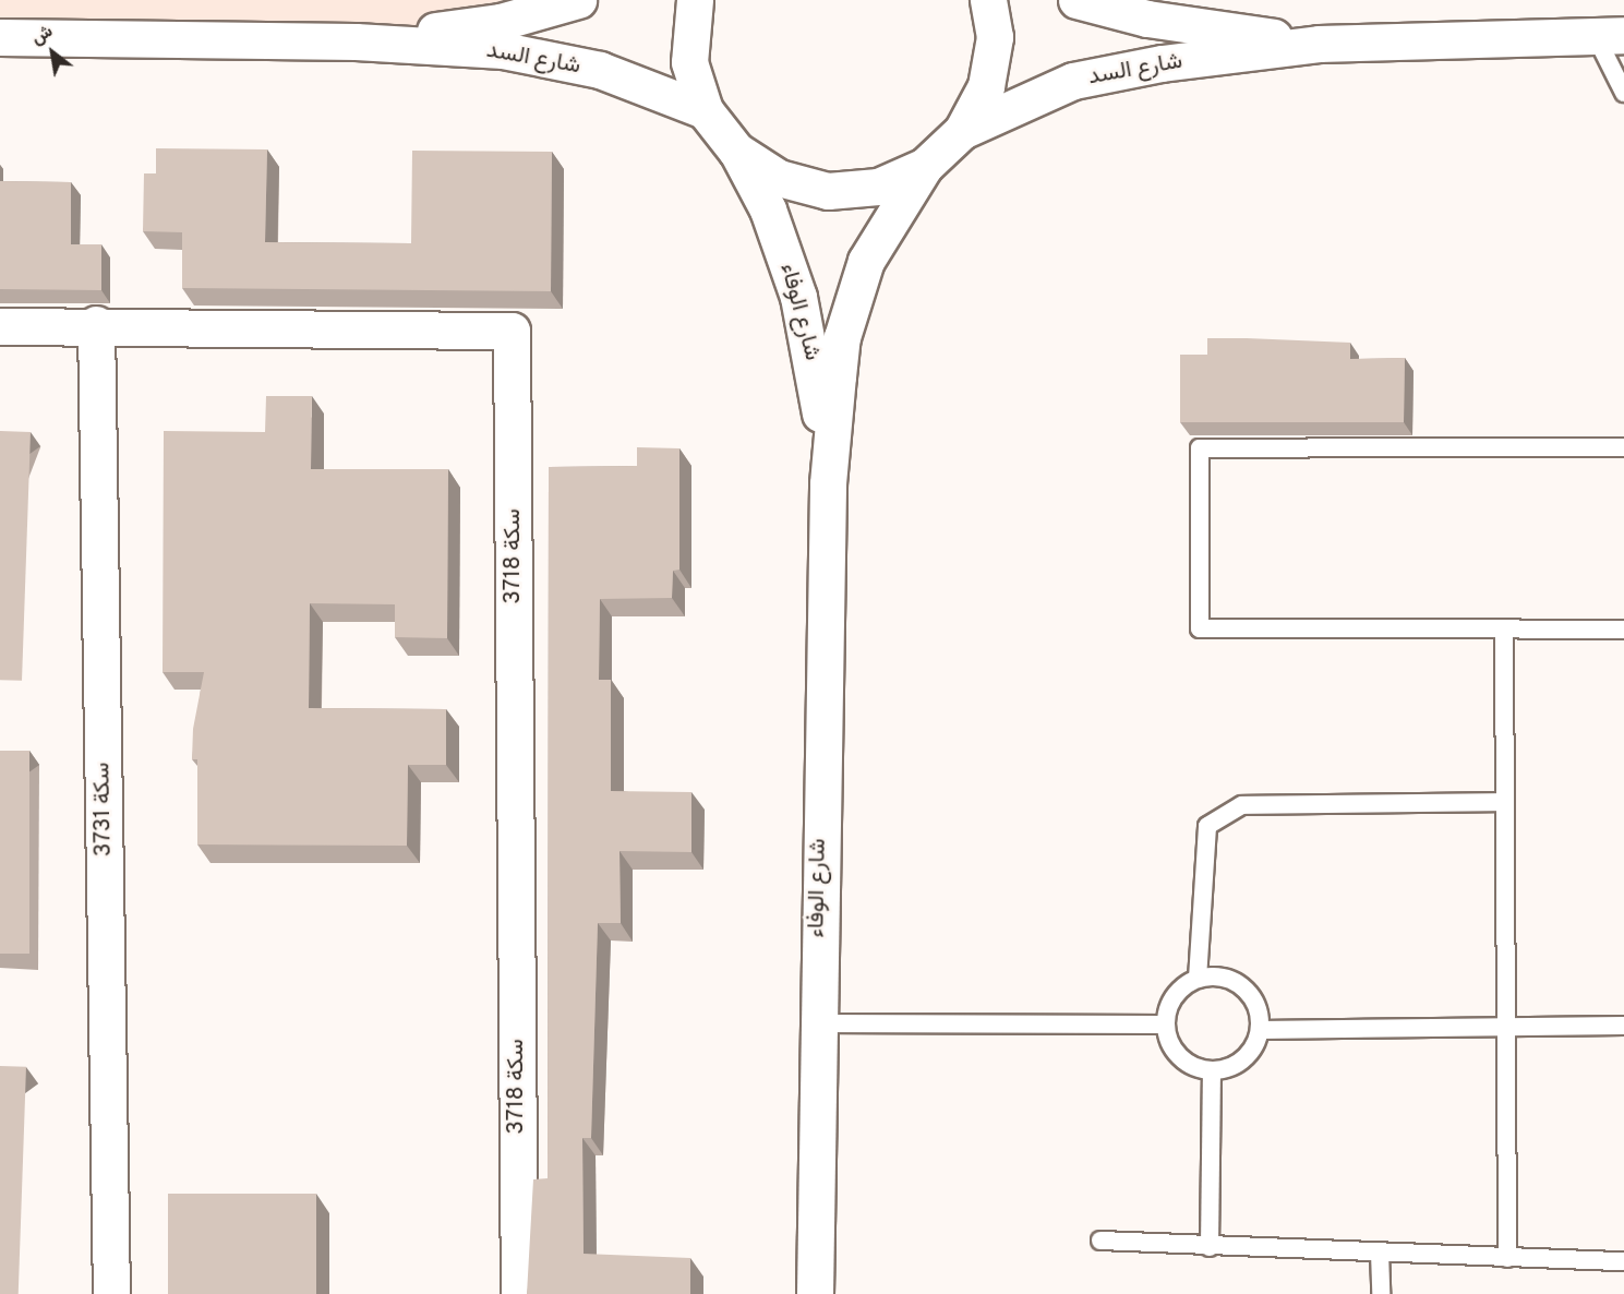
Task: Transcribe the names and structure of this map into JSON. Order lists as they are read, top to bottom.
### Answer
{
  "streets": {
    "street": [
      "شارع السد",
      "شارع الوفاء",
      "سكة 3718",
      "سكة 3731"
    ]
  },
  "crossings": [
    ["سكة 3718", "سكة 3731"]
  ],
  "north": "top left"
}
